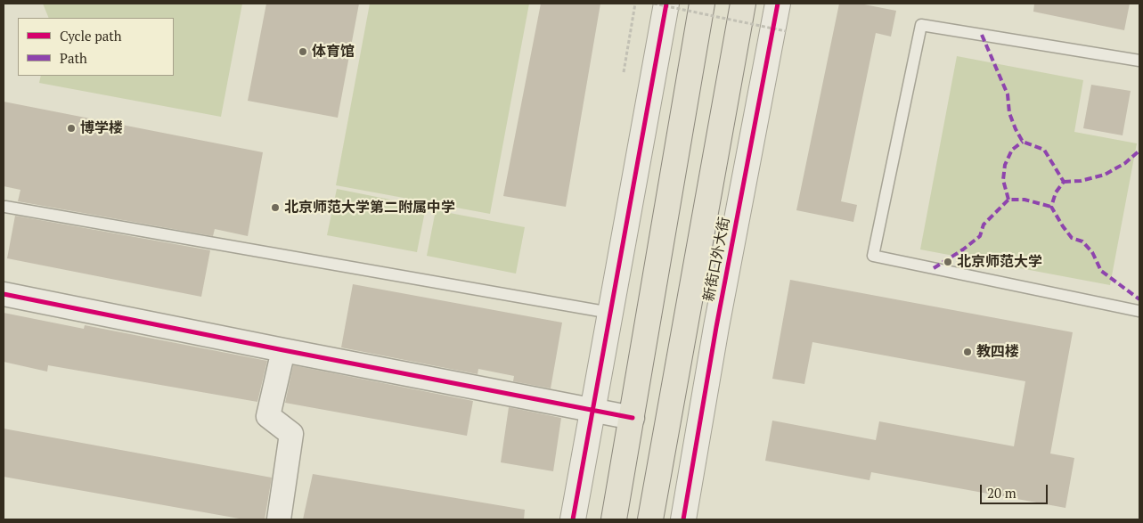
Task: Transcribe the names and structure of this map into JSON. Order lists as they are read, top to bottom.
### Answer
{
  "streets": {
    "main road": ["新街口外大街"]
  },
  "places": [
    "体育馆",
    "博学楼",
    "北京师范大学第二附属中学",
    "北京师范大学",
    "教四楼"
  ],
  "legend": ["Cycle path", "Path"],
  "scale_bar": "20 m"
}
